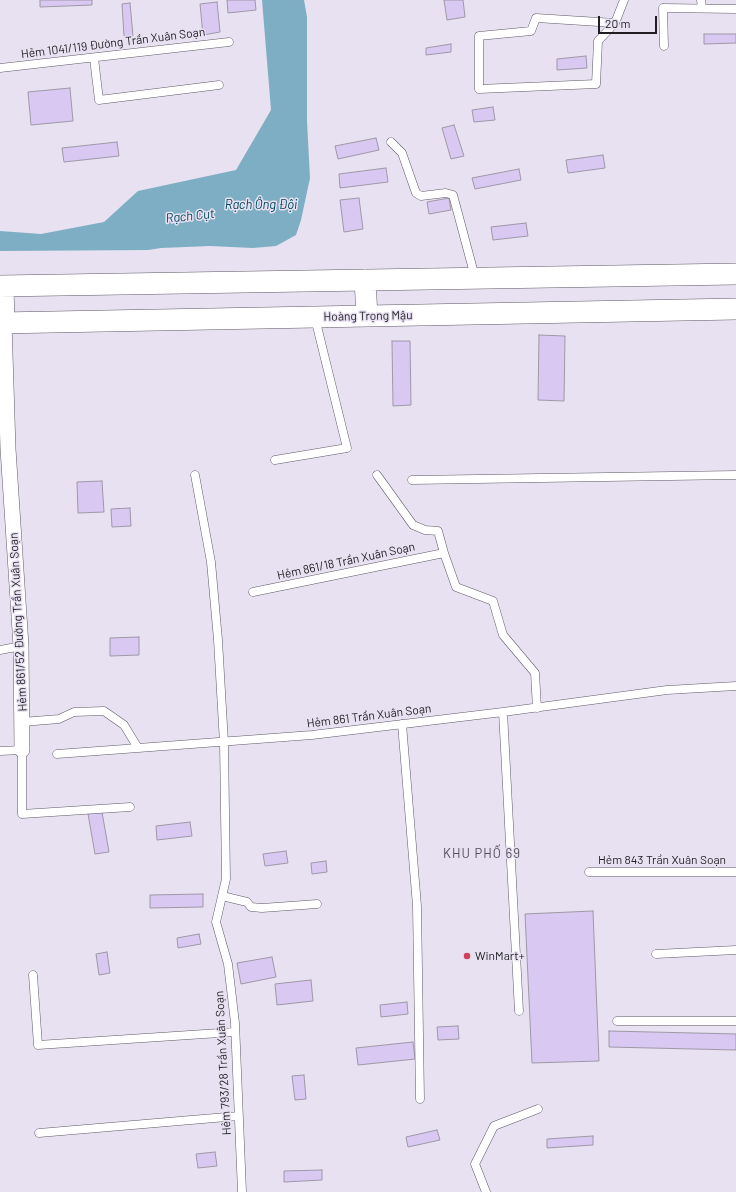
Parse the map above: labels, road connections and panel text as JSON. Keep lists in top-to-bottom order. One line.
{"streets":{"main road":["Hoàng Trọng Mậu"],"street":["Hẻm 861/52 Đường Trần Xuân Soạn"],"lane":["Hẻm 1041/119 Đường Trần Xuân Soạn","Hẻm 861/18 Trần Xuân Soạn","Hẻm 861 Trần Xuân Soạn","Hẻm 843 Trần Xuân Soạn","Hẻm 793/28 Trần Xuân Soạn"]},"crossings":[["Hoàng Trọng Mậu","Hẻm 861/52 Đường Trần Xuân Soạn"],["Hẻm 861/18 Trần Xuân Soạn","Hẻm 861 Trần Xuân Soạn"],["Hẻm 861 Trần Xuân Soạn","Hẻm 793/28 Trần Xuân Soạn"]],"districts":["KHU PHỐ 69"],"water":["Rạch Ông Đội","Rạch Cụt"],"places":["WinMart+"],"scale_bar":"20 m"}
